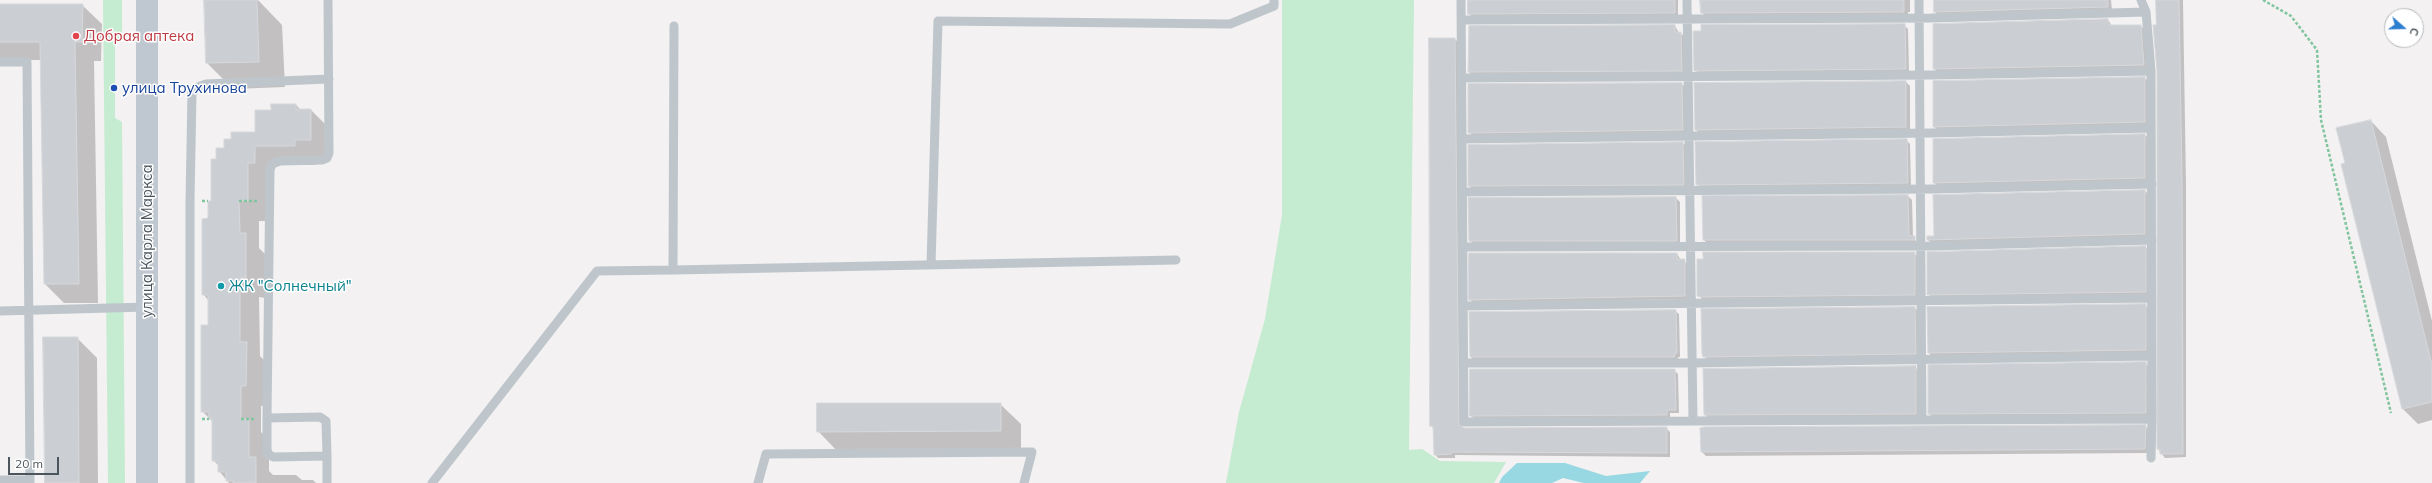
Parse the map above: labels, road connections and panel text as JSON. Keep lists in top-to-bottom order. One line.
{"streets":{"street":["улица Карла Маркса"]},"places":["Добрая аптека","улица Трухинова","ЖК \"Солнечный\""],"scale_bar":"20 m","north":"right"}
